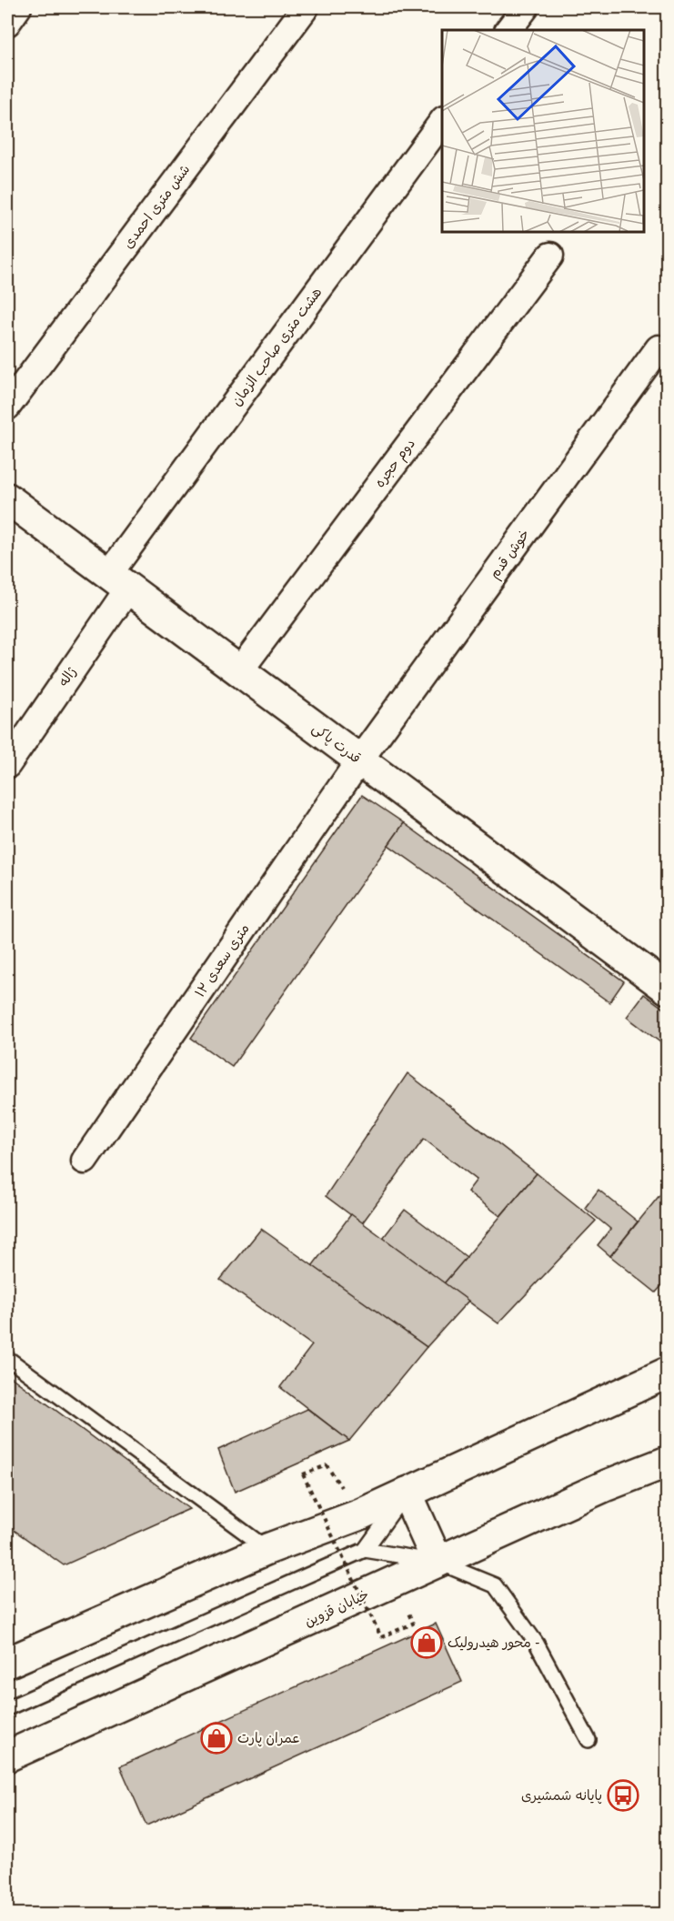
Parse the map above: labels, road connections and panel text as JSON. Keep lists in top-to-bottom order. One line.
{"streets":{"main road":["قدرت پاکی","خیابان قزوین"],"street":["شش متری احمدی","هشت متری صاحب الزمان","دوم حجره","خوش قدم","ژاله","۱۲ متری سعدی"]},"crossings":[["هشت متری صاحب الزمان","ژاله"],["هشت متری صاحب الزمان","قدرت پاکی"],["دوم حجره","قدرت پاکی"],["خوش قدم","قدرت پاکی"],["خوش قدم","۱۲ متری سعدی"],["ژاله","قدرت پاکی"],["قدرت پاکی","۱۲ متری سعدی"]],"places":{"shop":["محور هیدرولیک -","عمران پارت"],"bus stop":["پایانه شمشیری"]}}
